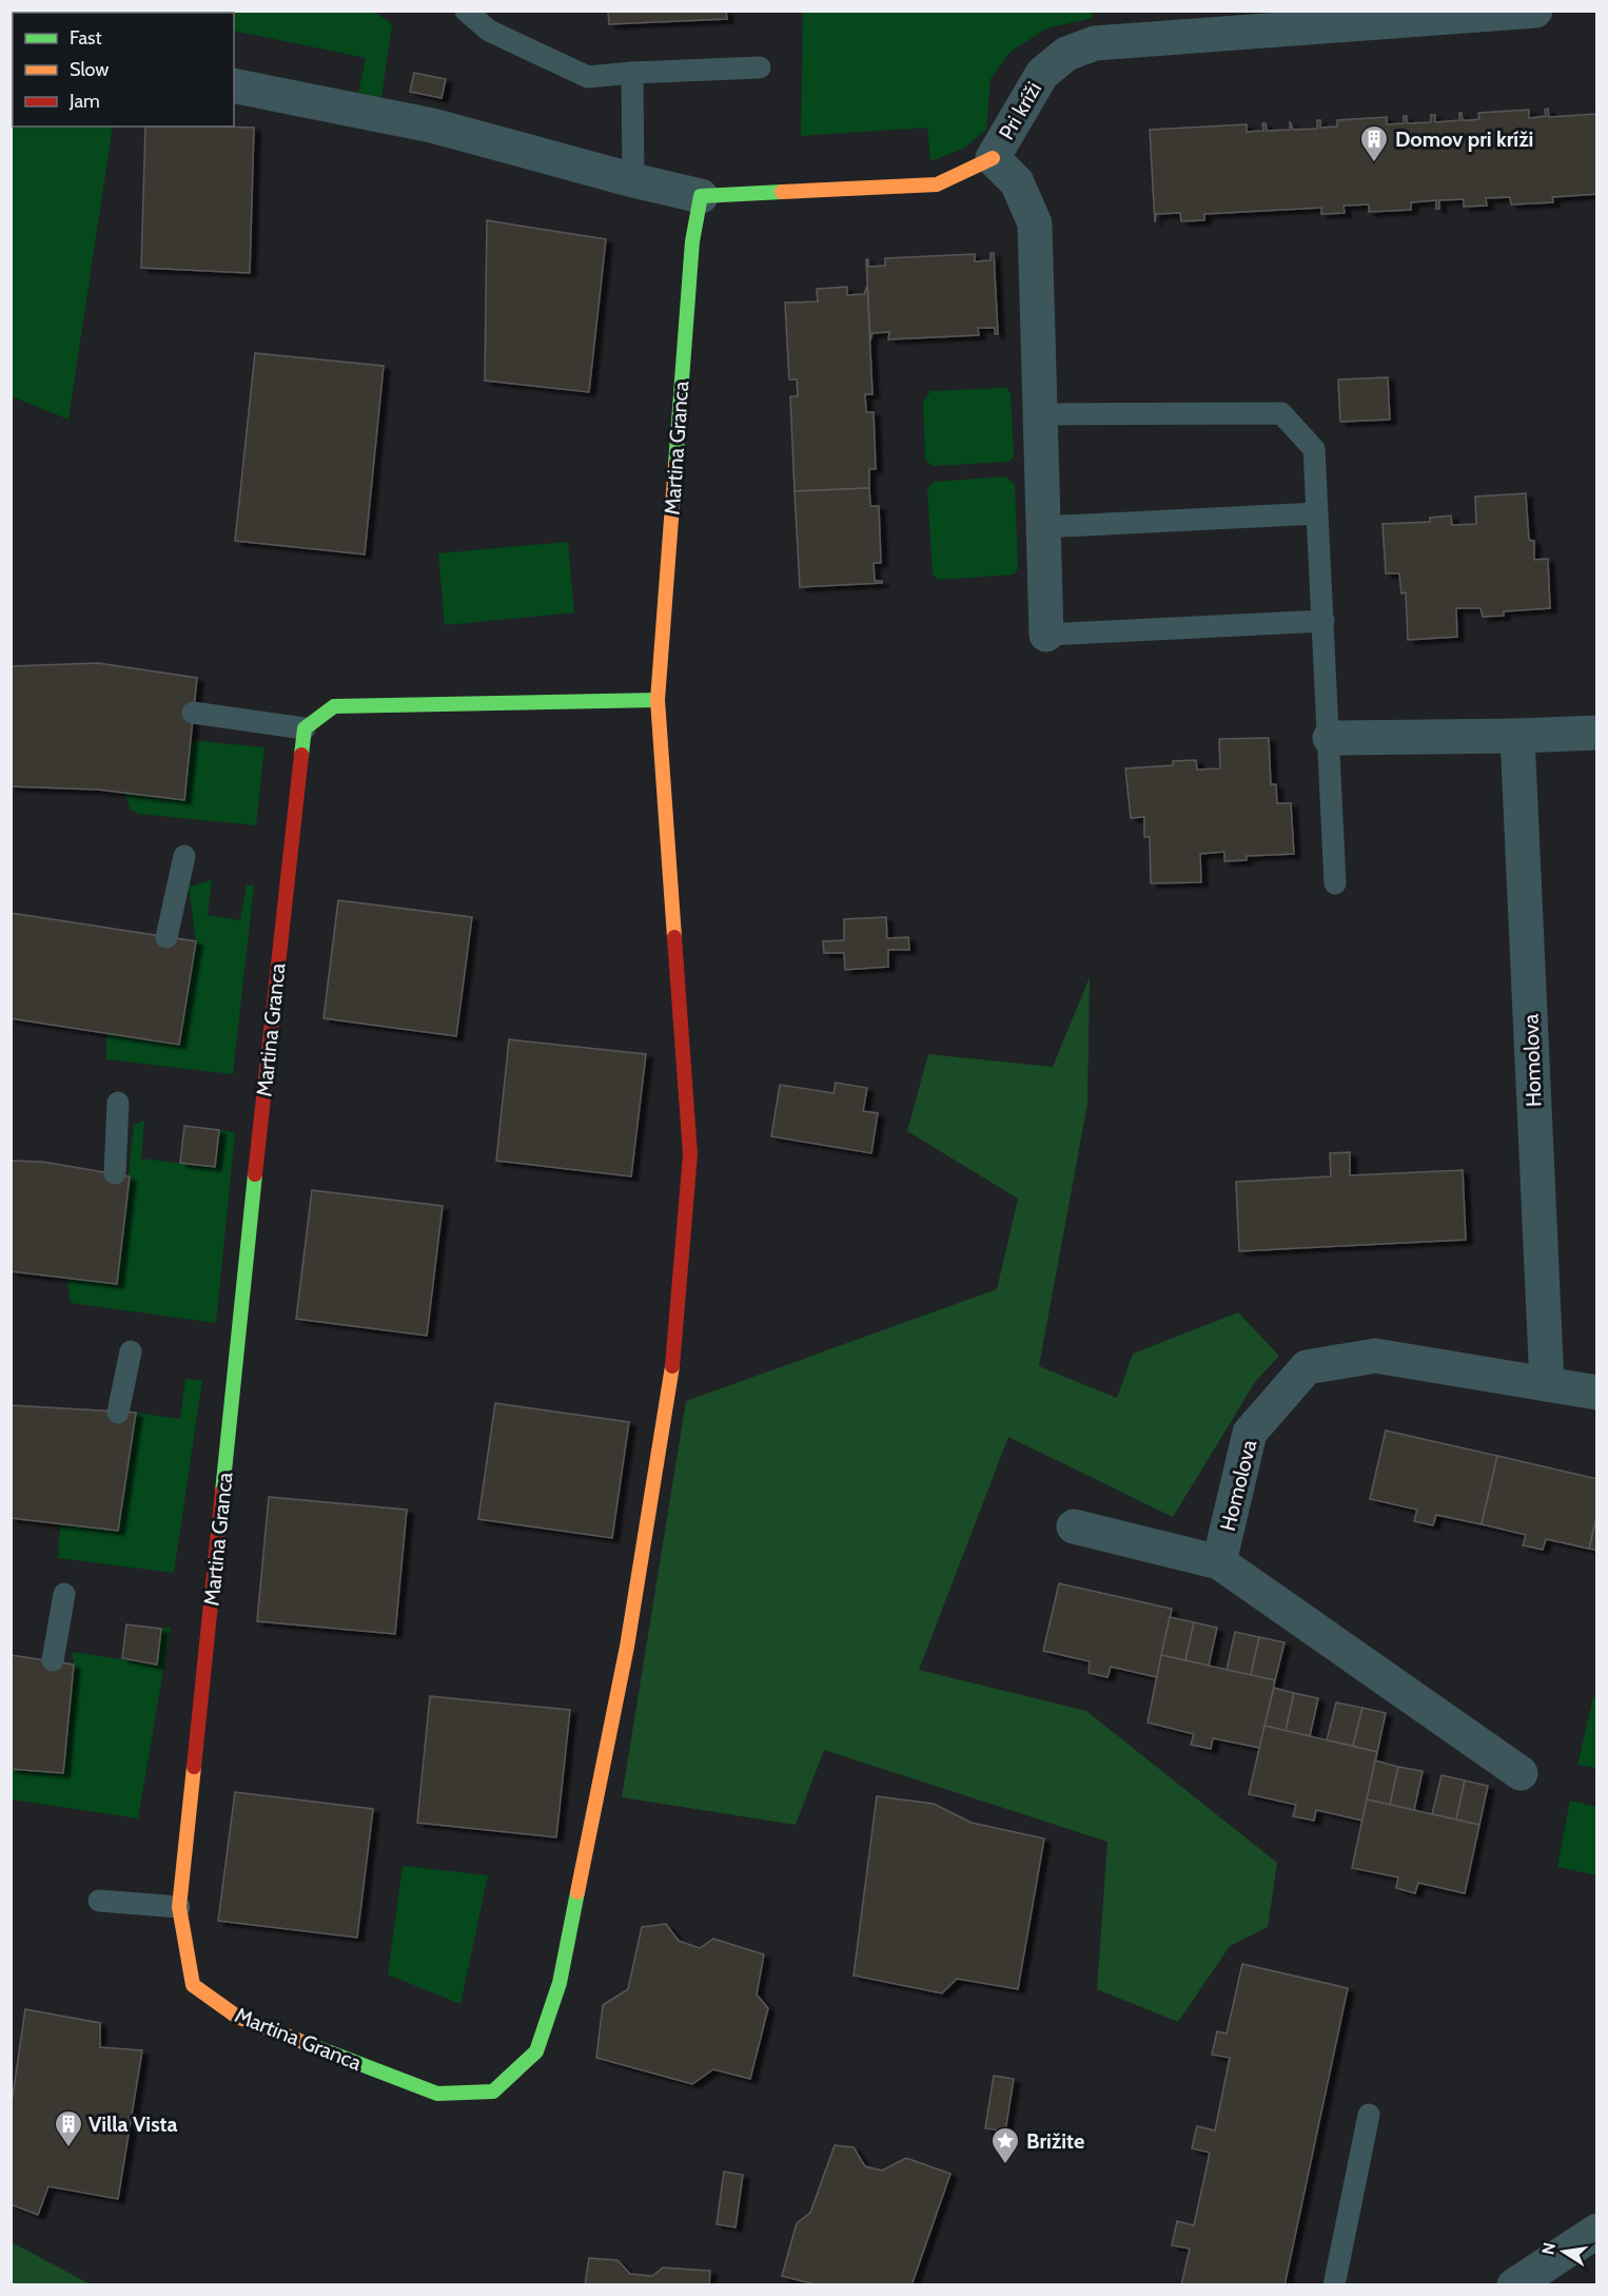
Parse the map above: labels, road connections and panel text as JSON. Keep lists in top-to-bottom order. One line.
{"streets":{"street":["Pri kríži","Martina Granca","Homolova"]},"places":{"building":["Domov pri kríži","Villa Vista"],"place":["Brižite"]},"legend":["Fast","Slow","Jam"],"north":"left"}
